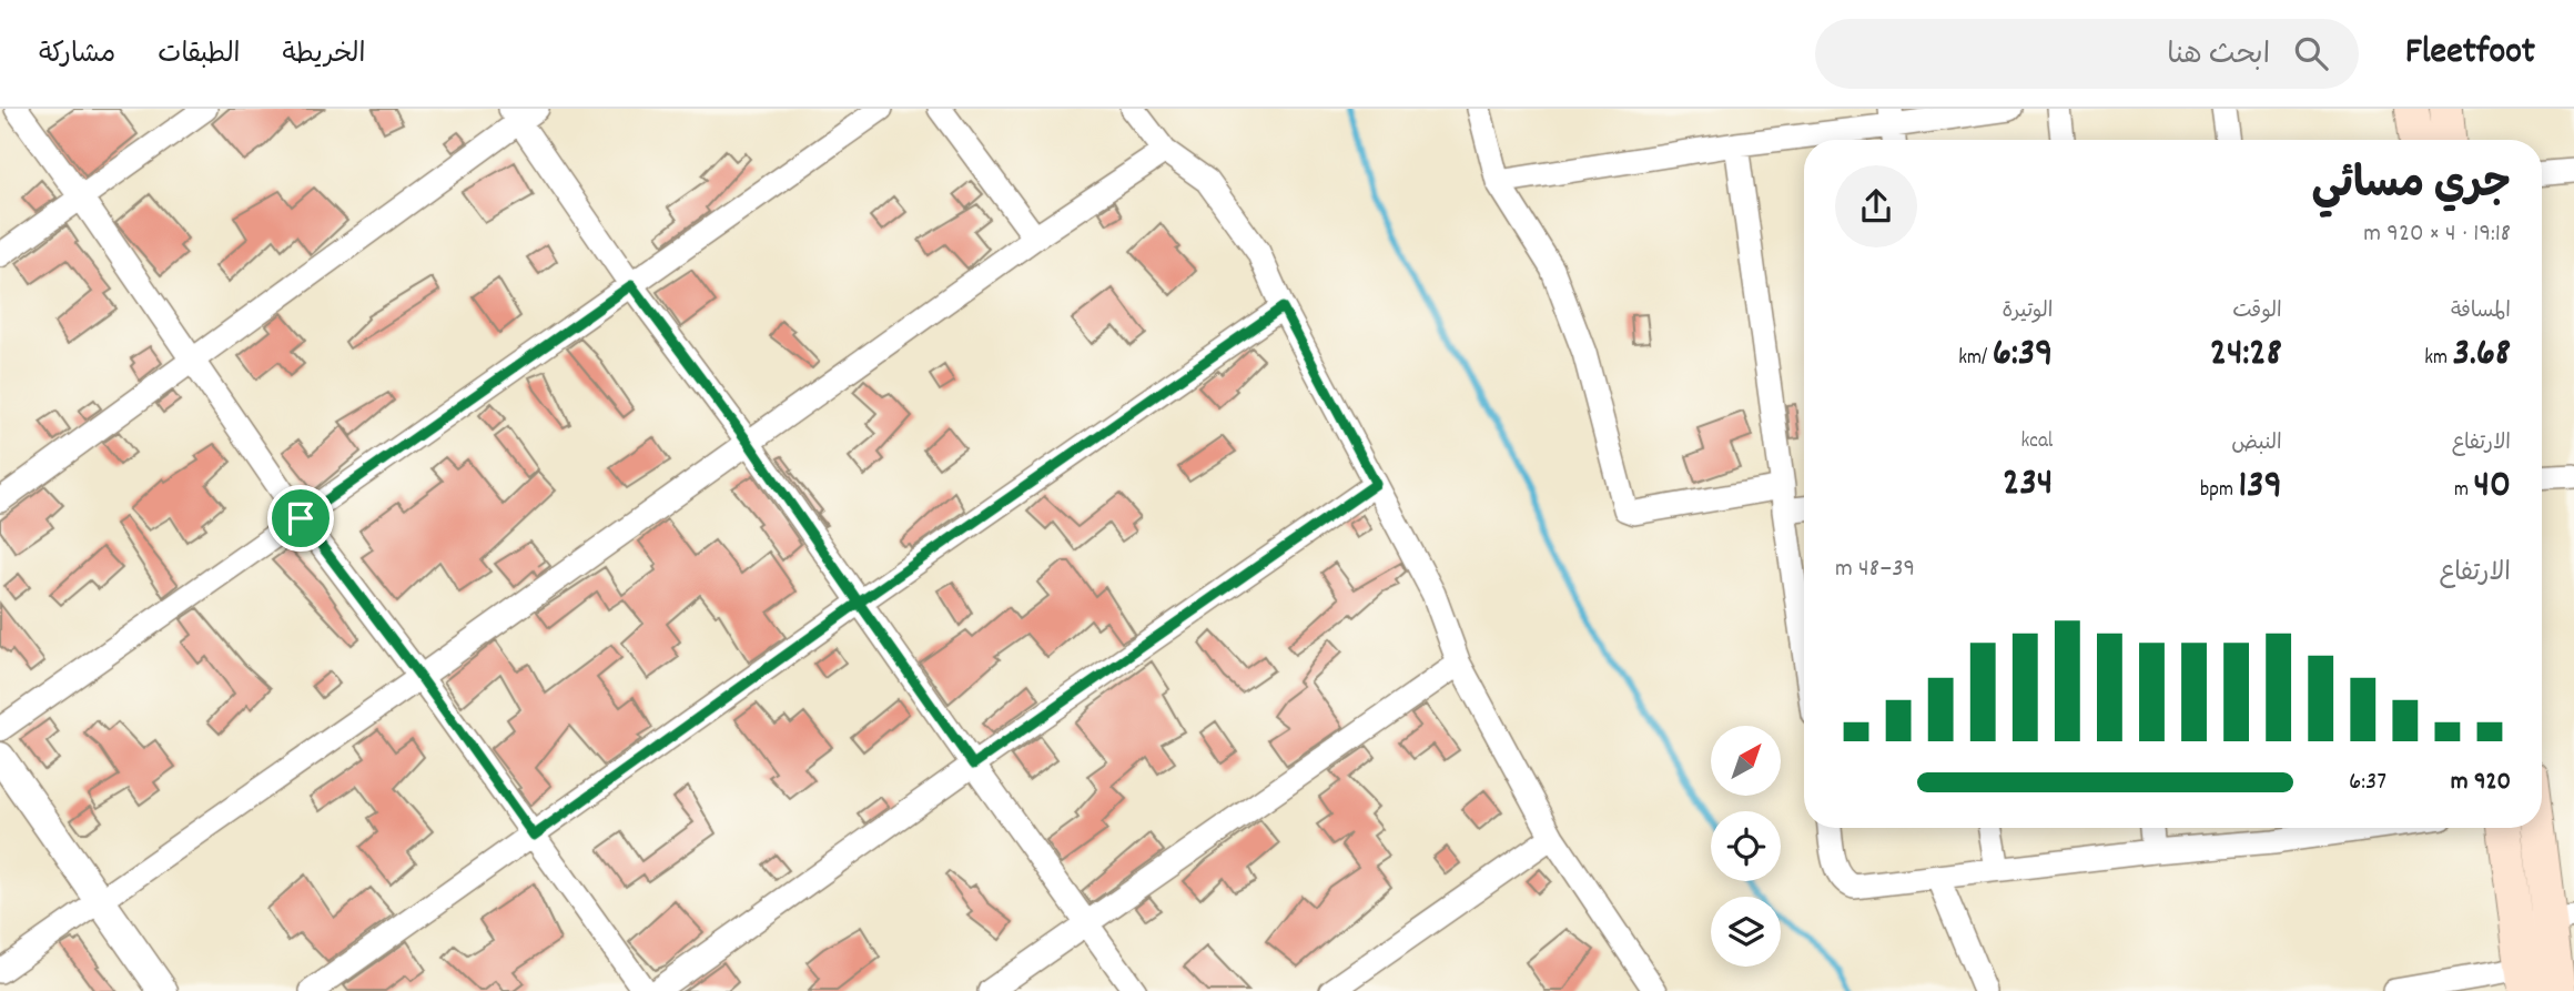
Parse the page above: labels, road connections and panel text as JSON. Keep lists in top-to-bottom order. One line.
{"north":"top right","page":{"header":"Fleetfoot","search":"ابحث هنا","nav":["الخريطة","الطبقات","مشاركة"],"heading":["جري مسائي","19:18 · 4 × 920 m"],"stats":[["المسافة","3.68 km"],["الوقت","24:28"],["الوتيرة","6:39 /km"],["الارتفاع","40 m"],["النبض","139 bpm"],["kcal","234"]],"chart":["الارتفاع","39–48 m"],"list":[{"name":"920 m","note":"6:37"}]}}
